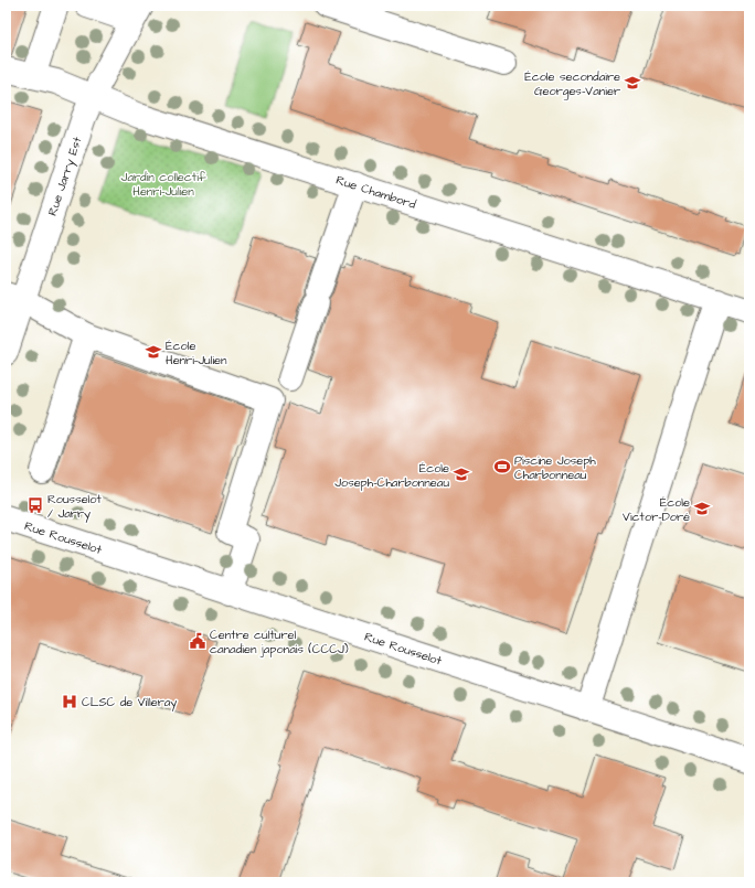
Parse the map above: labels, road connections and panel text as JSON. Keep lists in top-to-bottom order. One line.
{"streets":{"street":["Rue Jarry Est","Rue Chambord","Rue Rousselot"]},"crossings":[["Rue Jarry Est","Rue Chambord"]],"parks":["Jardin collectif Henri-Julien"],"places":{"school or university":["École secondaire Georges-Vanier","École Henri-Julien","École Joseph-Charbonneau","École Victor-Doré"],"sports":["Piscine Joseph Charbonneau"],"bus stop":["Rousselot / Jarry"],"public building":["Centre culturel canadien japonais (CCCJ)"],"hospital":["CLSC de Villeray"]}}
